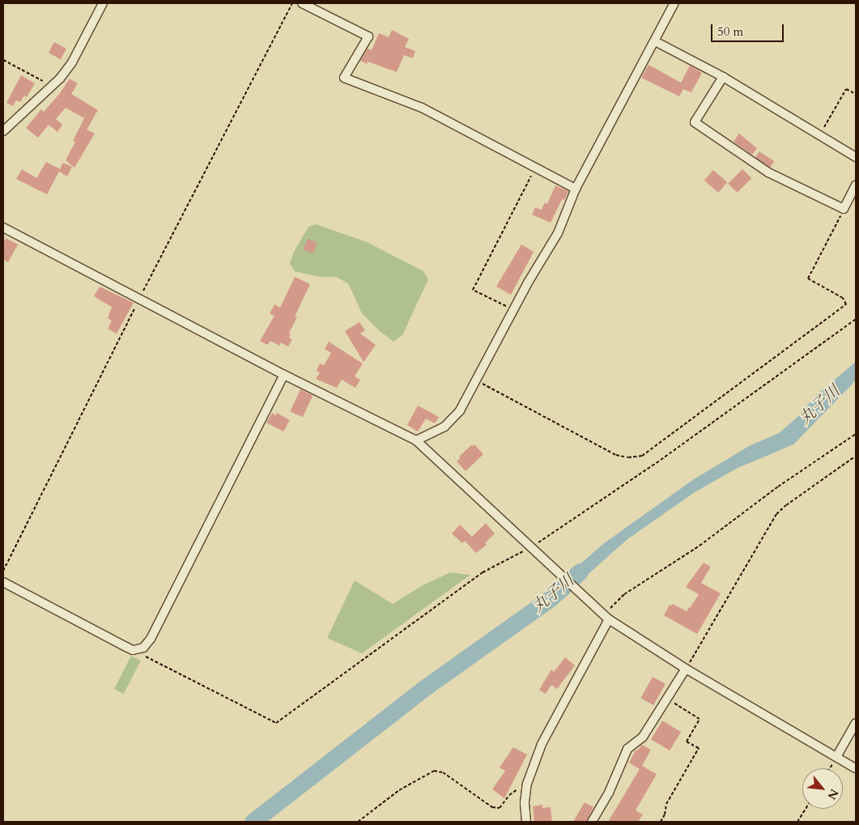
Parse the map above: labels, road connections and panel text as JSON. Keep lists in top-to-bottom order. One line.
{"water":["丸子川"],"scale_bar":"50 m","north":"bottom right"}
